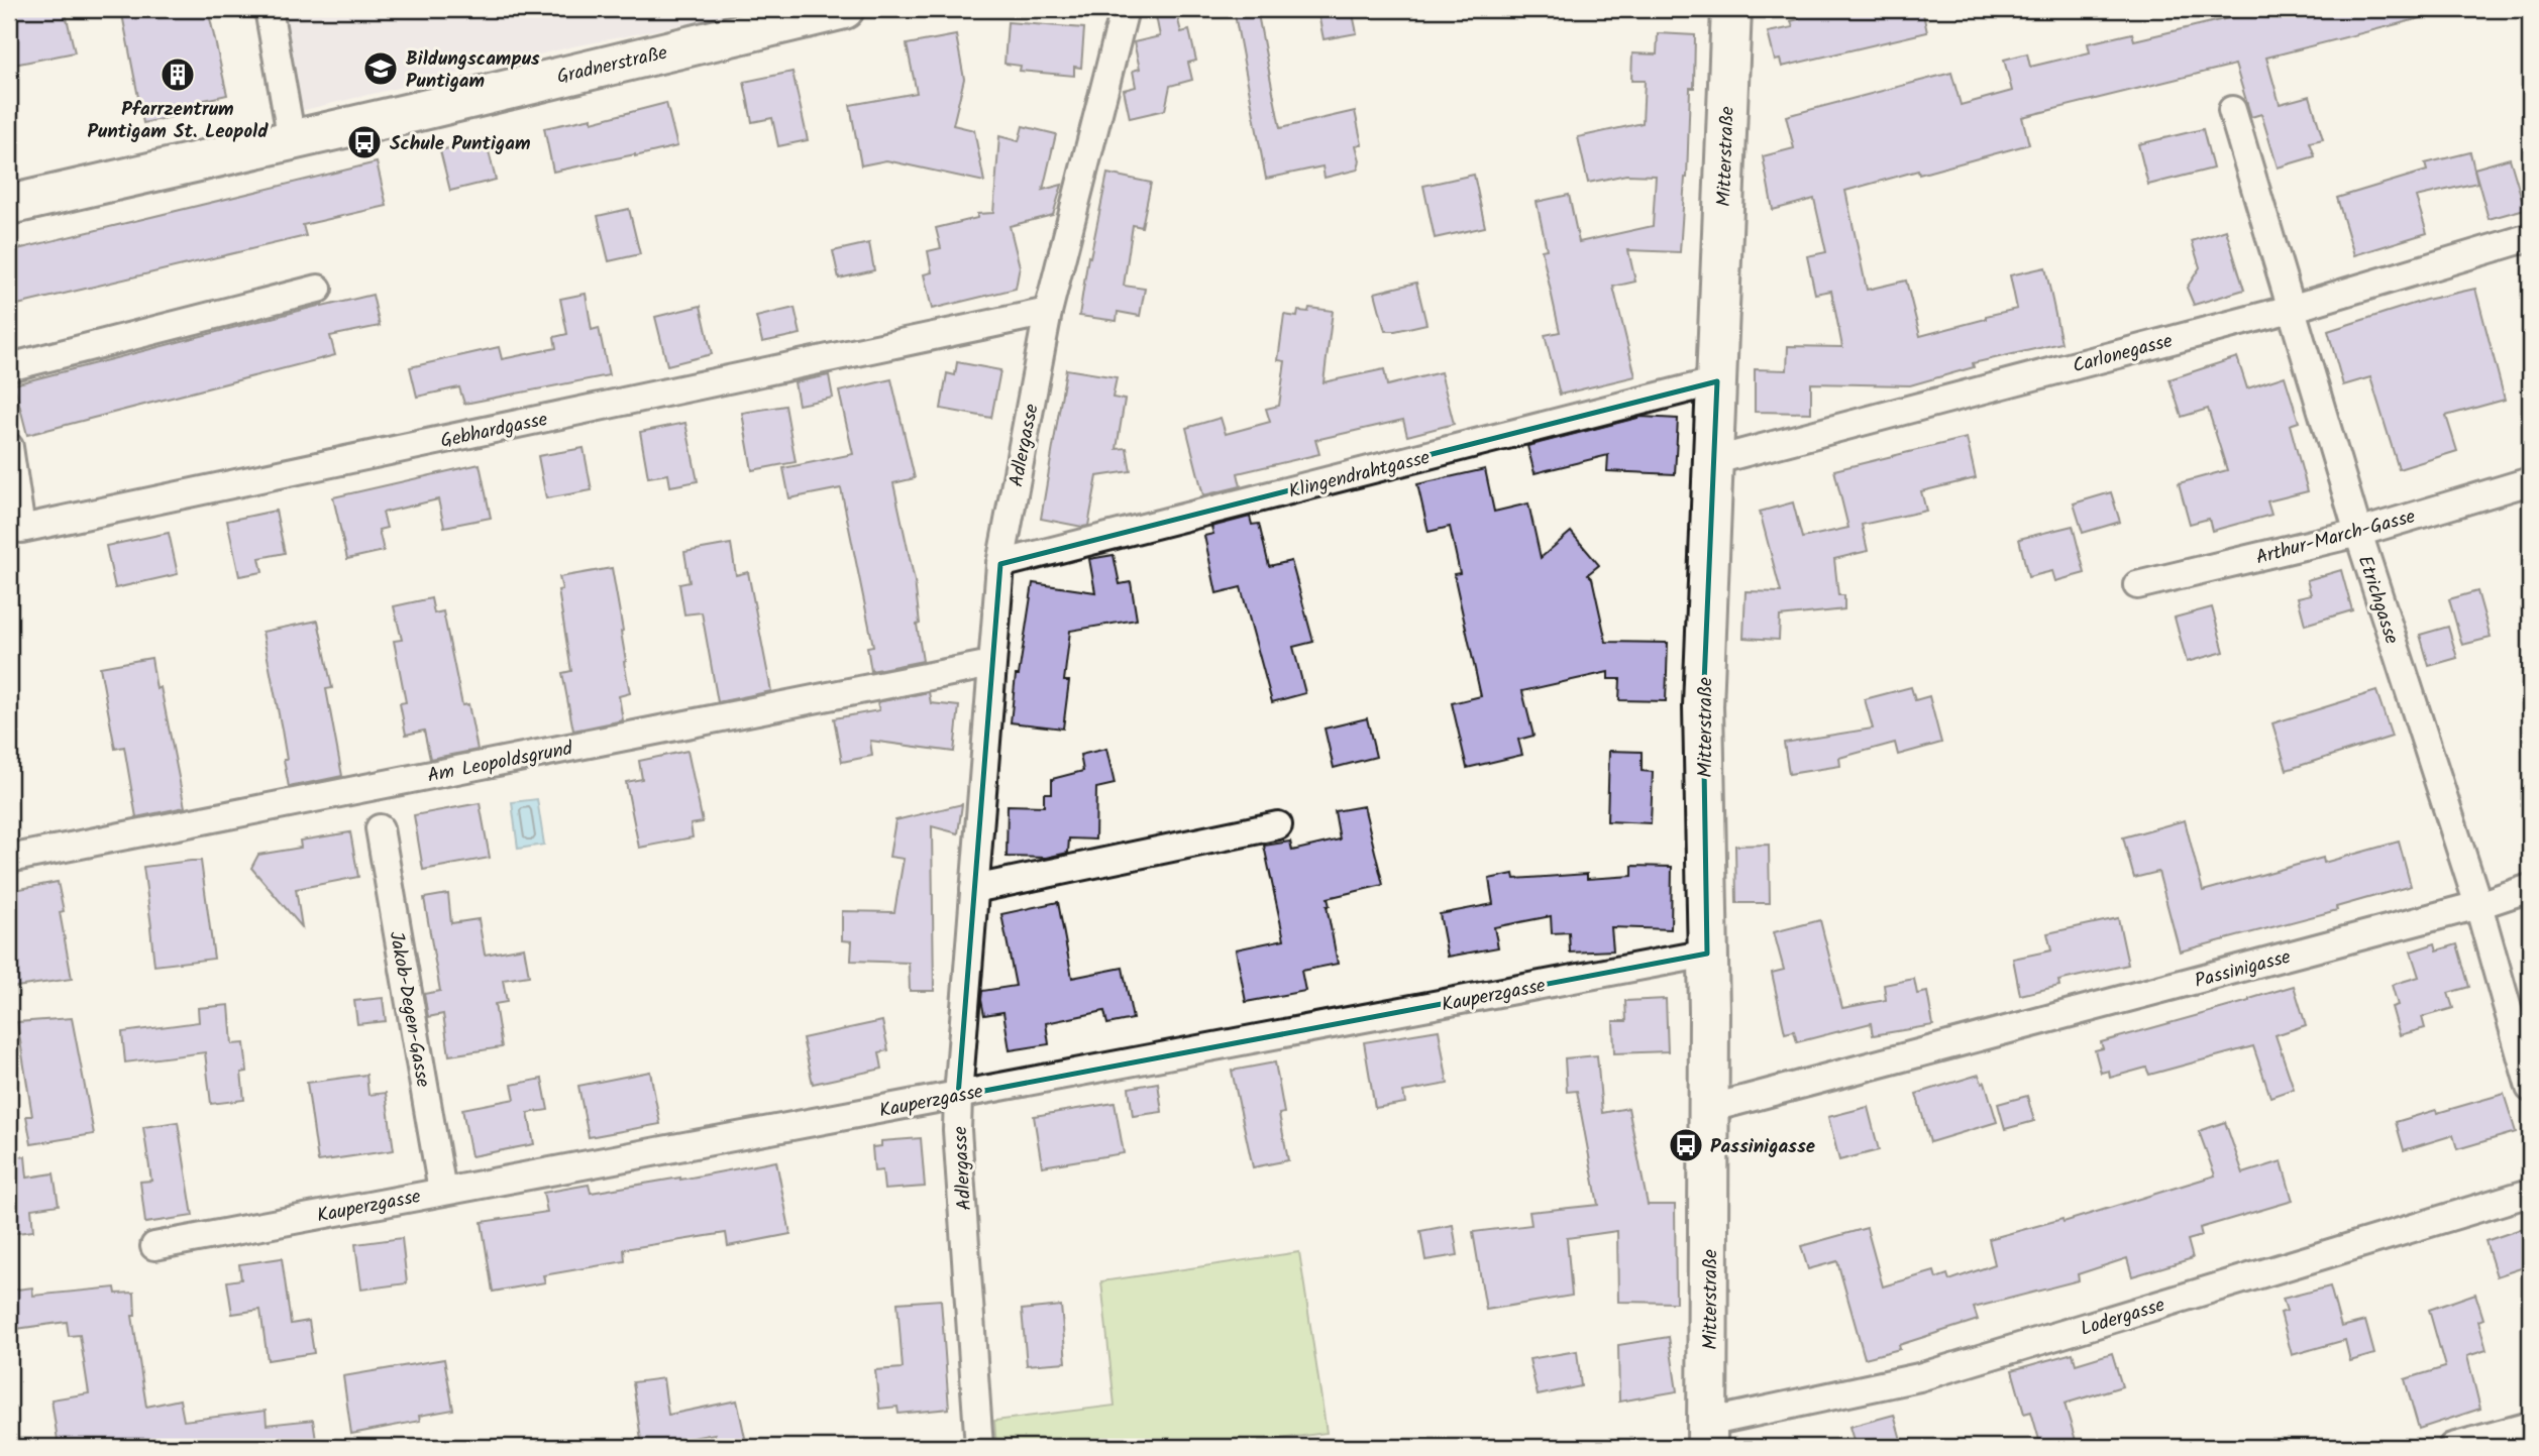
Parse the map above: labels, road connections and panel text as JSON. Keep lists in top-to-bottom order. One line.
{"streets":{"main road":["Gradnerstraße","Mitterstraße"],"street":["Carlonegasse","Gebhardgasse","Adlergasse","Klingendrahtgasse","Arthur-March-Gasse","Etrichgasse","Am Leopoldsgrund","Passinigasse","Kauperzgasse","Jakob-Degen-Gasse","Lodergasse"]},"crossings":[["Mitterstraße","Carlonegasse"],["Mitterstraße","Klingendrahtgasse"],["Mitterstraße","Passinigasse"],["Mitterstraße","Kauperzgasse"],["Mitterstraße","Lodergasse"],["Carlonegasse","Etrichgasse"],["Gebhardgasse","Adlergasse"],["Adlergasse","Klingendrahtgasse"],["Adlergasse","Am Leopoldsgrund"],["Adlergasse","Kauperzgasse"],["Arthur-March-Gasse","Etrichgasse"],["Etrichgasse","Passinigasse"],["Kauperzgasse","Jakob-Degen-Gasse"]],"places":{"school or university":["Bildungscampus Puntigam"],"building":["Pfarrzentrum Puntigam St. Leopold"],"bus stop":["Schule Puntigam","Passinigasse"]}}
